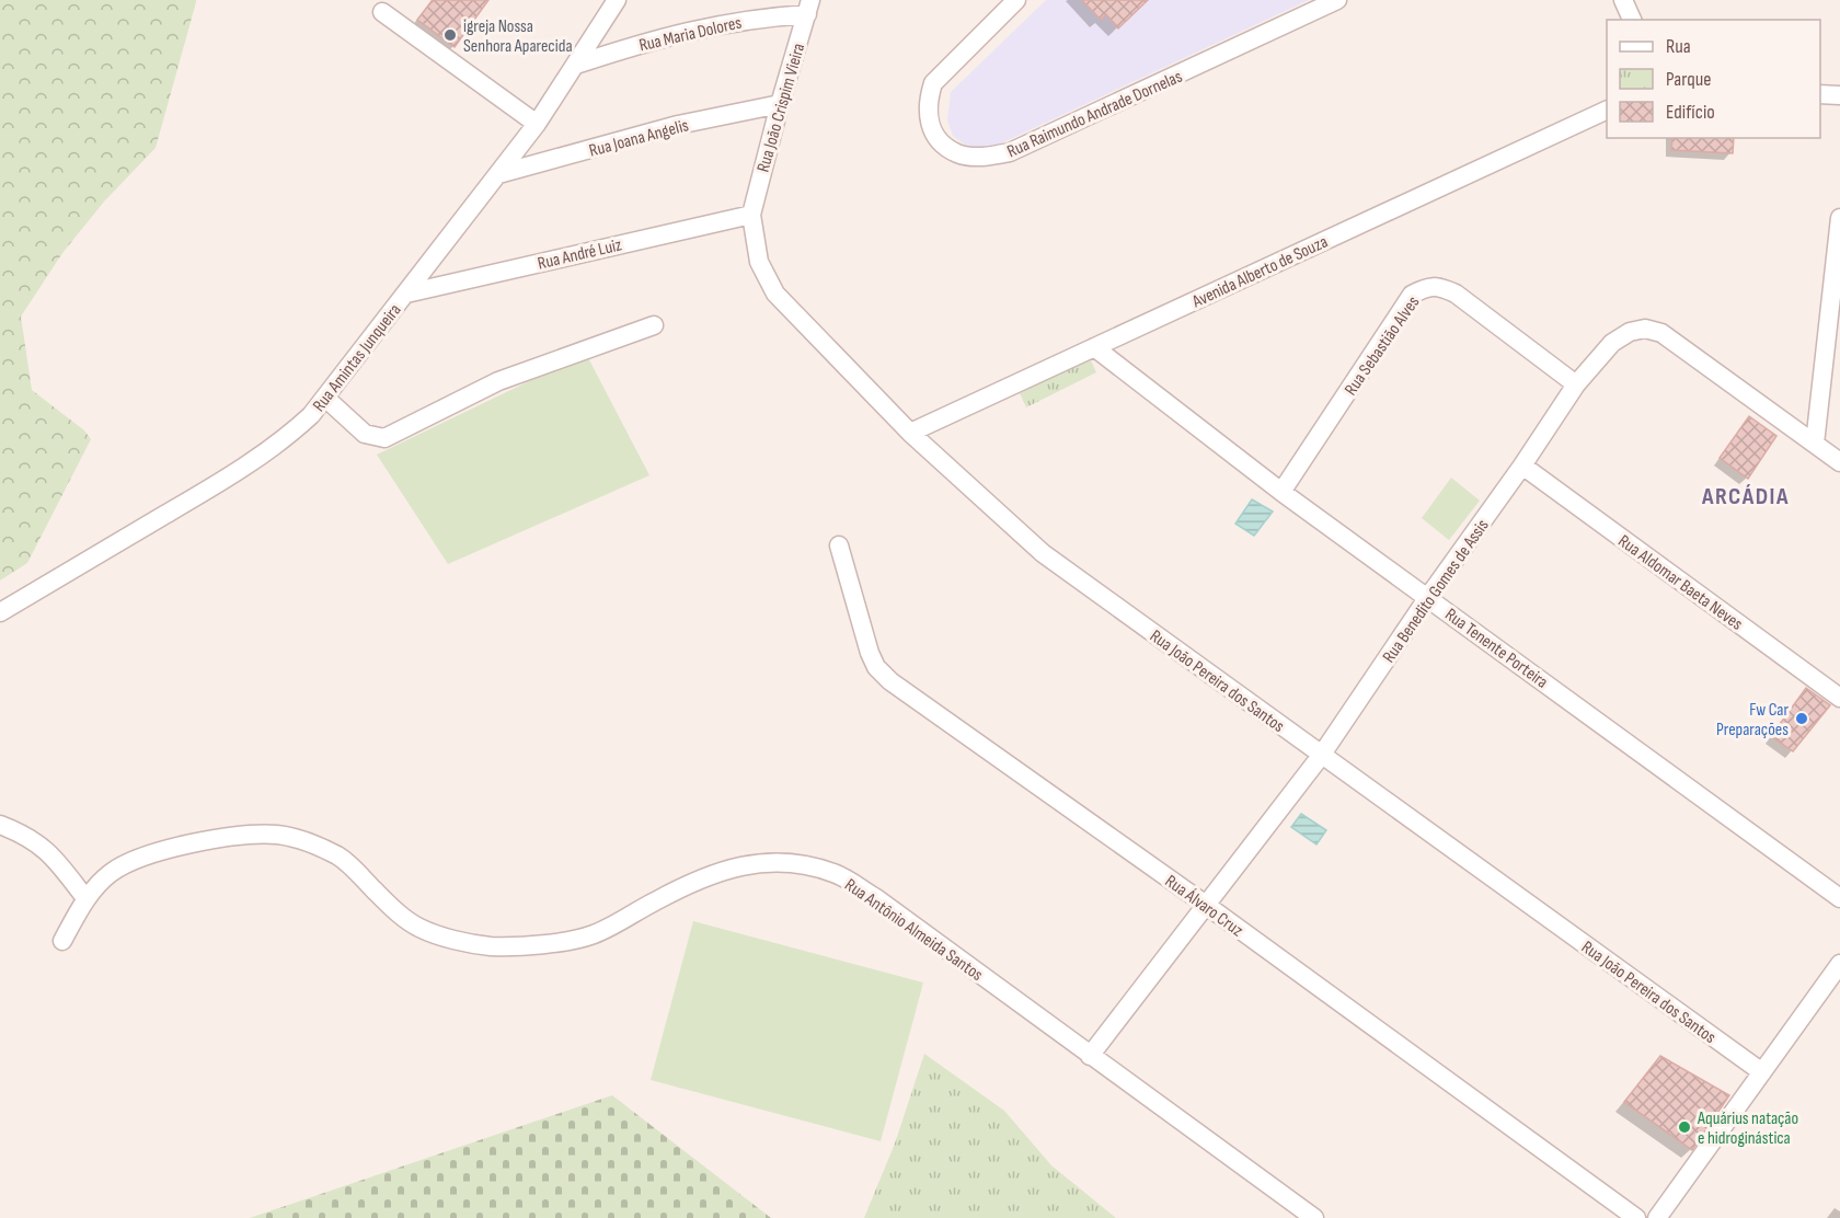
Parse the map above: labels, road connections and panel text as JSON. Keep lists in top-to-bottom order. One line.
{"streets":{"street":["Rua Maria Dolores","Rua João Crispim Vieira","Rua Raimundo Andrade Dornelas","Rua Joana Angelis","Rua André Luiz","Avenida Alberto de Souza","Rua Sebastião Alves","Rua Amintas Junqueira","Rua Aldomar Baeta Neves","Rua Benedito Gomes de Assis","Rua Tenente Porteira","Rua João Pereira dos Santos","Rua Álvaro Cruz","Rua Antônio Almeida Santos"]},"crossings":[["Rua Maria Dolores","Rua João Crispim Vieira"],["Rua Maria Dolores","Rua Amintas Junqueira"],["Rua João Crispim Vieira","Rua Joana Angelis"],["Rua João Crispim Vieira","Rua André Luiz"],["Rua João Crispim Vieira","Rua João Pereira dos Santos"],["Rua Joana Angelis","Rua Amintas Junqueira"],["Rua André Luiz","Rua Amintas Junqueira"],["Rua André Luiz","Rua João Pereira dos Santos"],["Avenida Alberto de Souza","Rua Tenente Porteira"],["Avenida Alberto de Souza","Rua João Pereira dos Santos"],["Rua Sebastião Alves","Rua Benedito Gomes de Assis"],["Rua Sebastião Alves","Rua Tenente Porteira"],["Rua Aldomar Baeta Neves","Rua Benedito Gomes de Assis"],["Rua Benedito Gomes de Assis","Rua Tenente Porteira"],["Rua Benedito Gomes de Assis","Rua João Pereira dos Santos"],["Rua Benedito Gomes de Assis","Rua Álvaro Cruz"],["Rua Benedito Gomes de Assis","Rua Antônio Almeida Santos"]],"districts":["ARCÁDIA"],"places":["igreja Nossa Senhora Aparecida","Fw Car Preparações","Aquárius natação e hidroginástica"],"legend":["Rua","Parque","Edifício"]}
